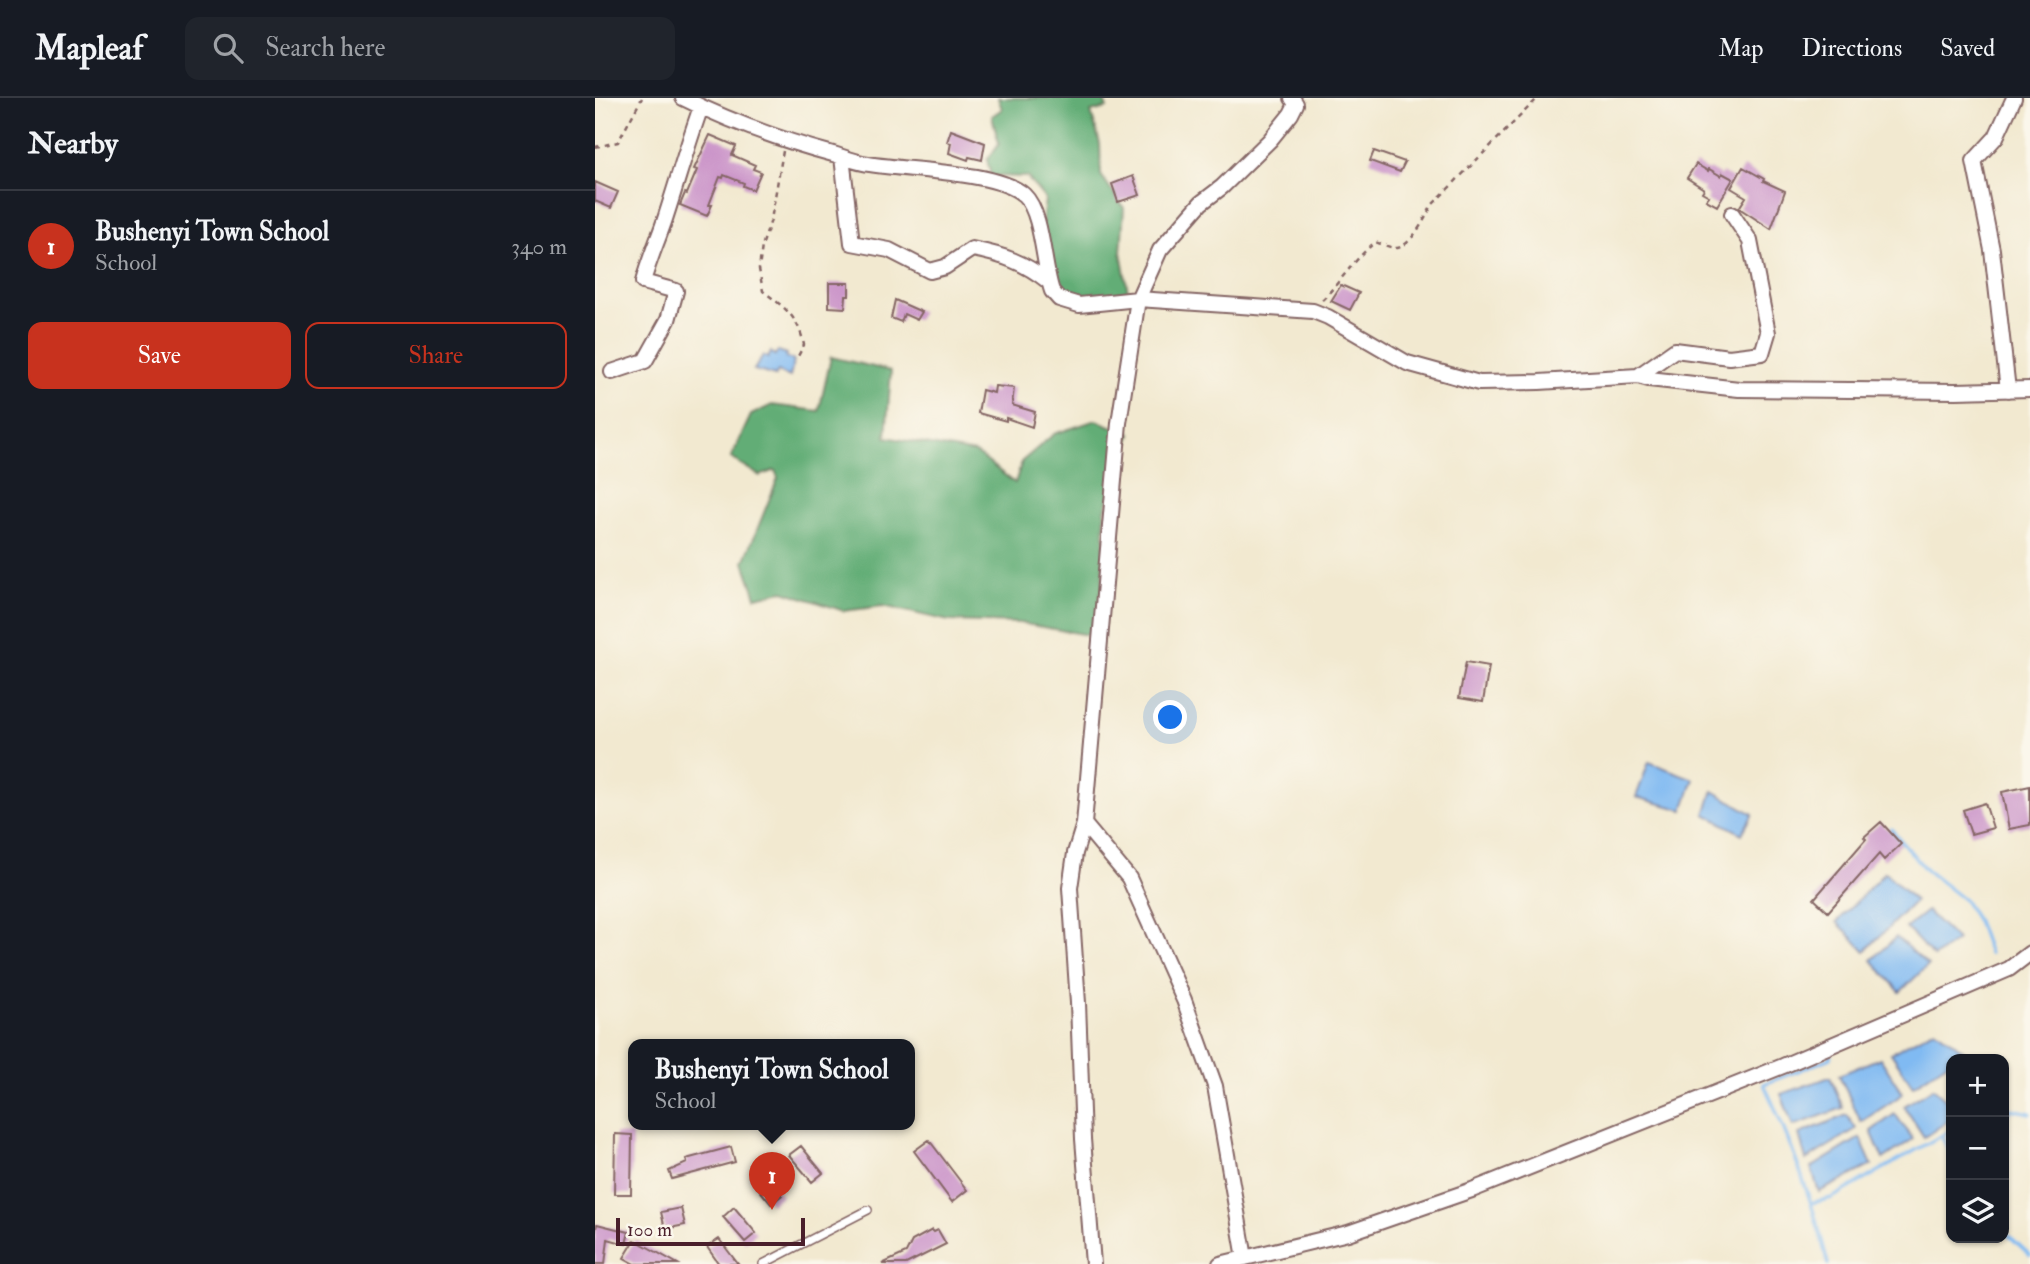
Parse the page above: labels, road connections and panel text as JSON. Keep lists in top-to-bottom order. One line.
{"scale_bar":"100 m","page":{"header":"Mapleaf","search":"Search here","nav":["Map","Directions","Saved"],"heading":"Nearby","list":[{"mark":"1","name":"Bushenyi Town School","note":"School","value":"340 m"}],"buttons":["Save","Share"],"popup":["Bushenyi Town School","School"],"map_buttons":["+","−"],"pins":"1","scale":"100 m"}}
